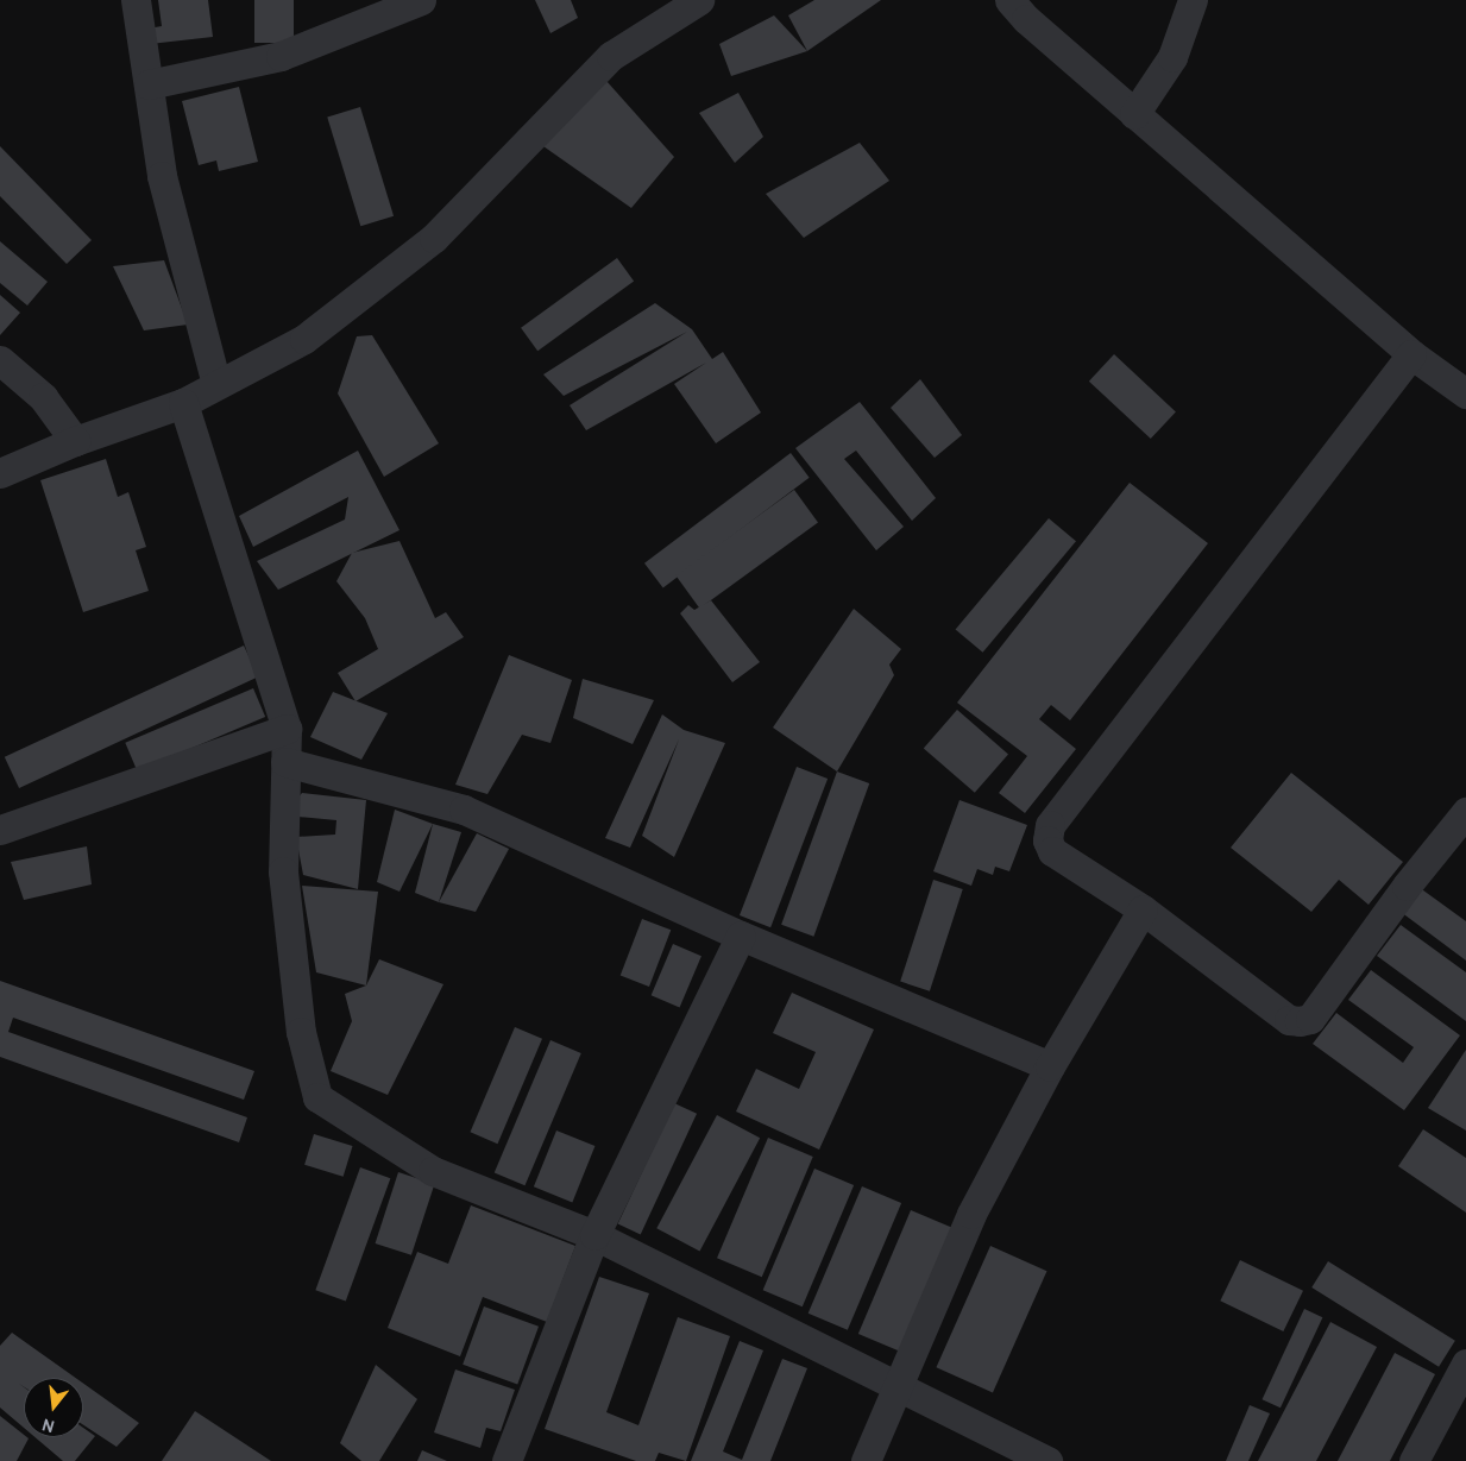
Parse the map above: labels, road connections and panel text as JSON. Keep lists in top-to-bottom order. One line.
{"north":"bottom"}
